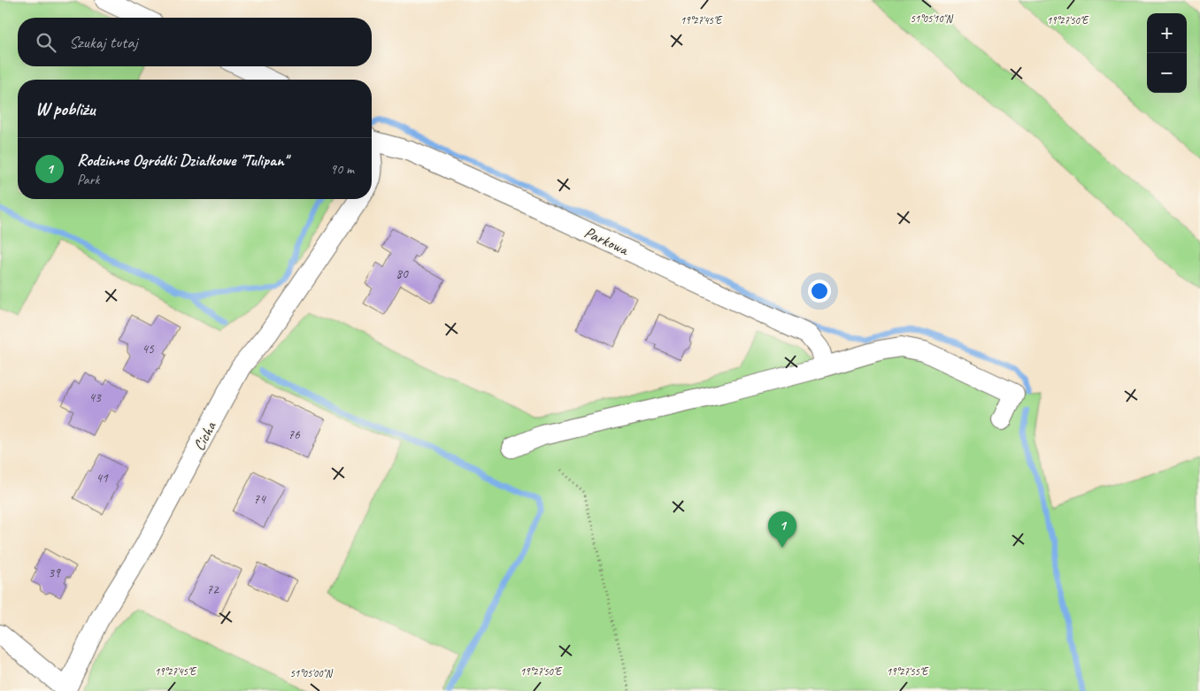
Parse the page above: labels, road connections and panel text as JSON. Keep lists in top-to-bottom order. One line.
{"streets":{"street":["Parkowa","Cicha"]},"house_numbers":["80","45","43","76","41","74","39","72"],"page":{"map_buttons":["+","−"],"search":"Szukaj tutaj","heading":"W pobliżu","list":[{"mark":"1","name":"Rodzinne Ogródki Działkowe \"Tulipan\"","note":"Park","value":"90 m"}],"pins":"1"},"coordinates":["51°05'10\"N","19°27'45\"E","19°27'50\"E","19°27'55\"E","51°05'00\"N"]}
